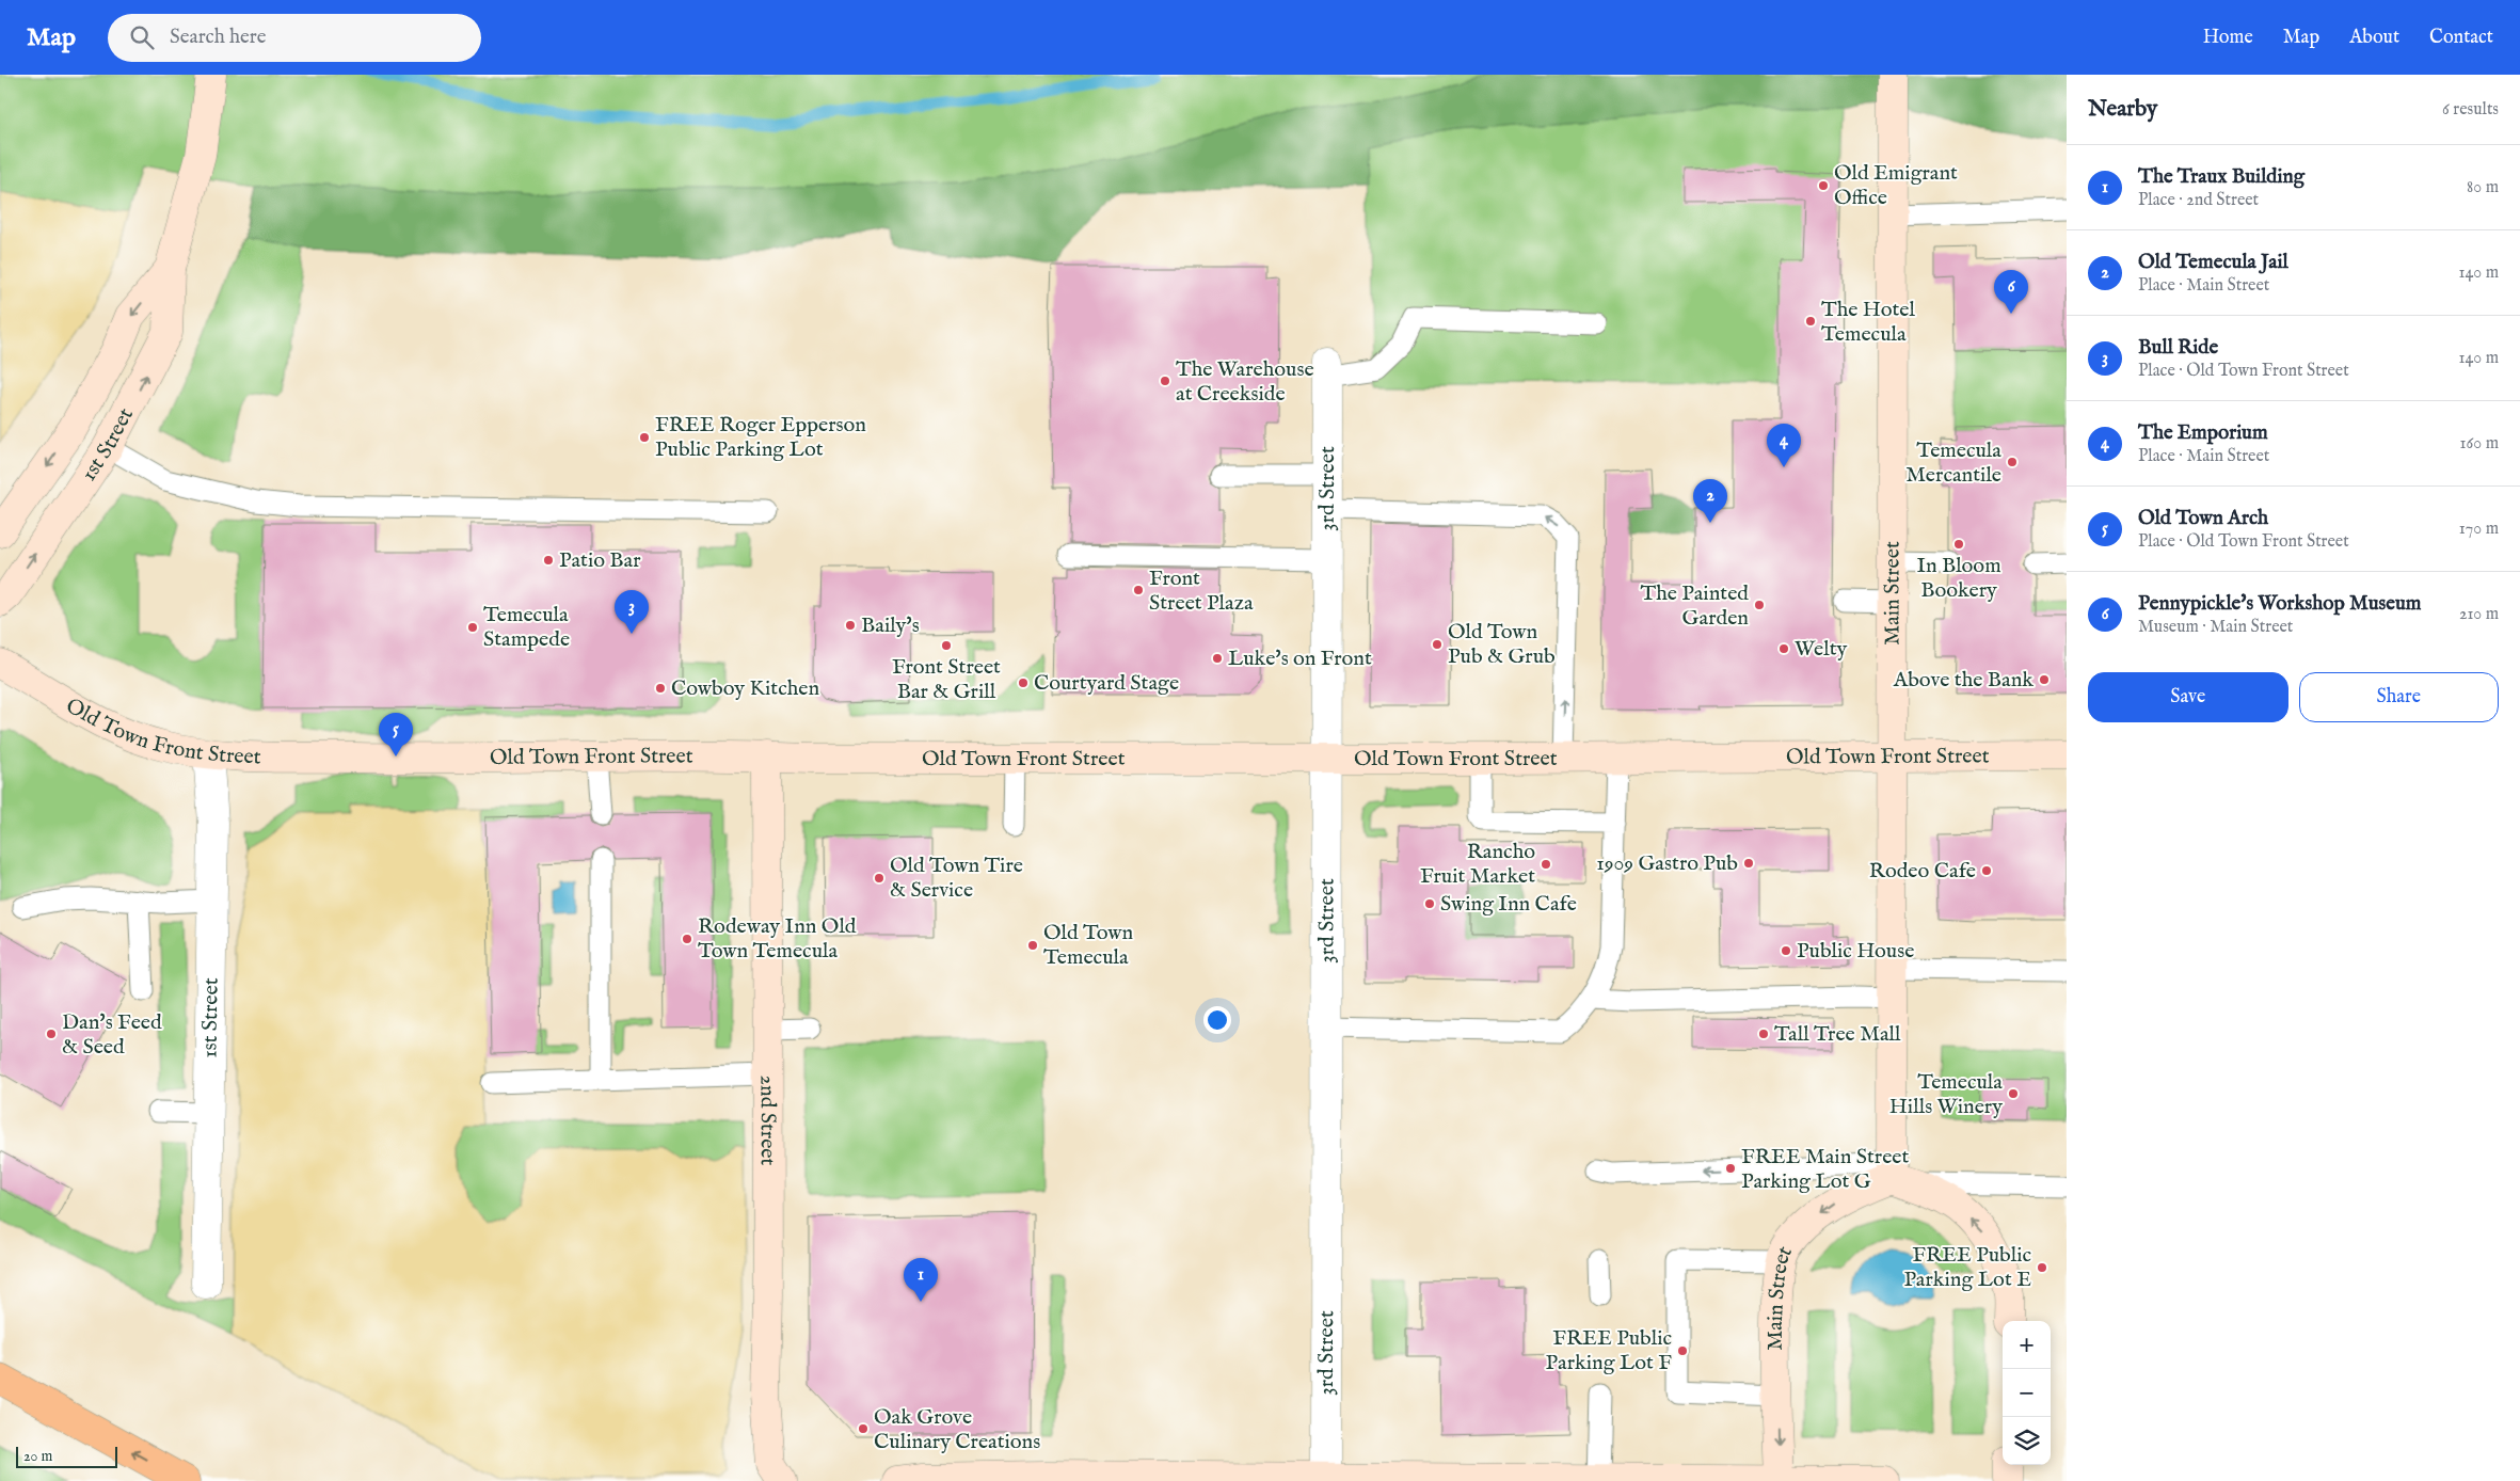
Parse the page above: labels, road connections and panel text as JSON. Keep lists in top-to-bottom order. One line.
{"streets":{"street":["1st Street","3rd Street","Main Street","Old Town Front Street","2nd Street"]},"crossings":[["1st Street","Old Town Front Street"],["3rd Street","Old Town Front Street"],["Main Street","Old Town Front Street"],["Old Town Front Street","2nd Street"]],"places":["Old Emigrant Office","The Hotel Temecula","The Warehouse at Creekside","FREE Roger Epperson Public Parking Lot","Temecula Mercantile","In Bloom Bookery","Patio Bar","Front Street Plaza","The Painted Garden","Baily's","Temecula Stampede","Old Town Pub & Grub","Front Street Bar & Grill","Welty","Luke's on Front","Above the Bank","Courtyard Stage","Cowboy Kitchen","1909 Gastro Pub","Rancho Fruit Market","Rodeo Cafe","Old Town Tire & Service","Swing Inn Cafe","Rodeway Inn Old Town Temecula","Old Town Temecula","Public House","Dan's Feed & Seed","Tall Tree Mall","Temecula Hills Winery","FREE Main Street Parking Lot G","FREE Public Parking Lot E","FREE Public Parking Lot F","Oak Grove Culinary Creations"],"scale_bar":"20 m","page":{"header":"Map","search":"Search here","nav":["Home","Map","About","Contact"],"heading":["Nearby","6 results"],"list":[{"mark":"1","name":"The Traux Building","note":"Place · 2nd Street","value":"80 m"},{"mark":"2","name":"Old Temecula Jail","note":"Place · Main Street","value":"140 m"},{"mark":"3","name":"Bull Ride","note":"Place · Old Town Front Street","value":"140 m"},{"mark":"4","name":"The Emporium","note":"Place · Main Street","value":"160 m"},{"mark":"5","name":"Old Town Arch","note":"Place · Old Town Front Street","value":"170 m"},{"mark":"6","name":"Pennypickle's Workshop Museum","note":"Museum · Main Street","value":"210 m"}],"pins":["6","4","2","3","5","1"],"buttons":["Save","Share"],"map_buttons":["+","−"],"scale":"20 m"}}
